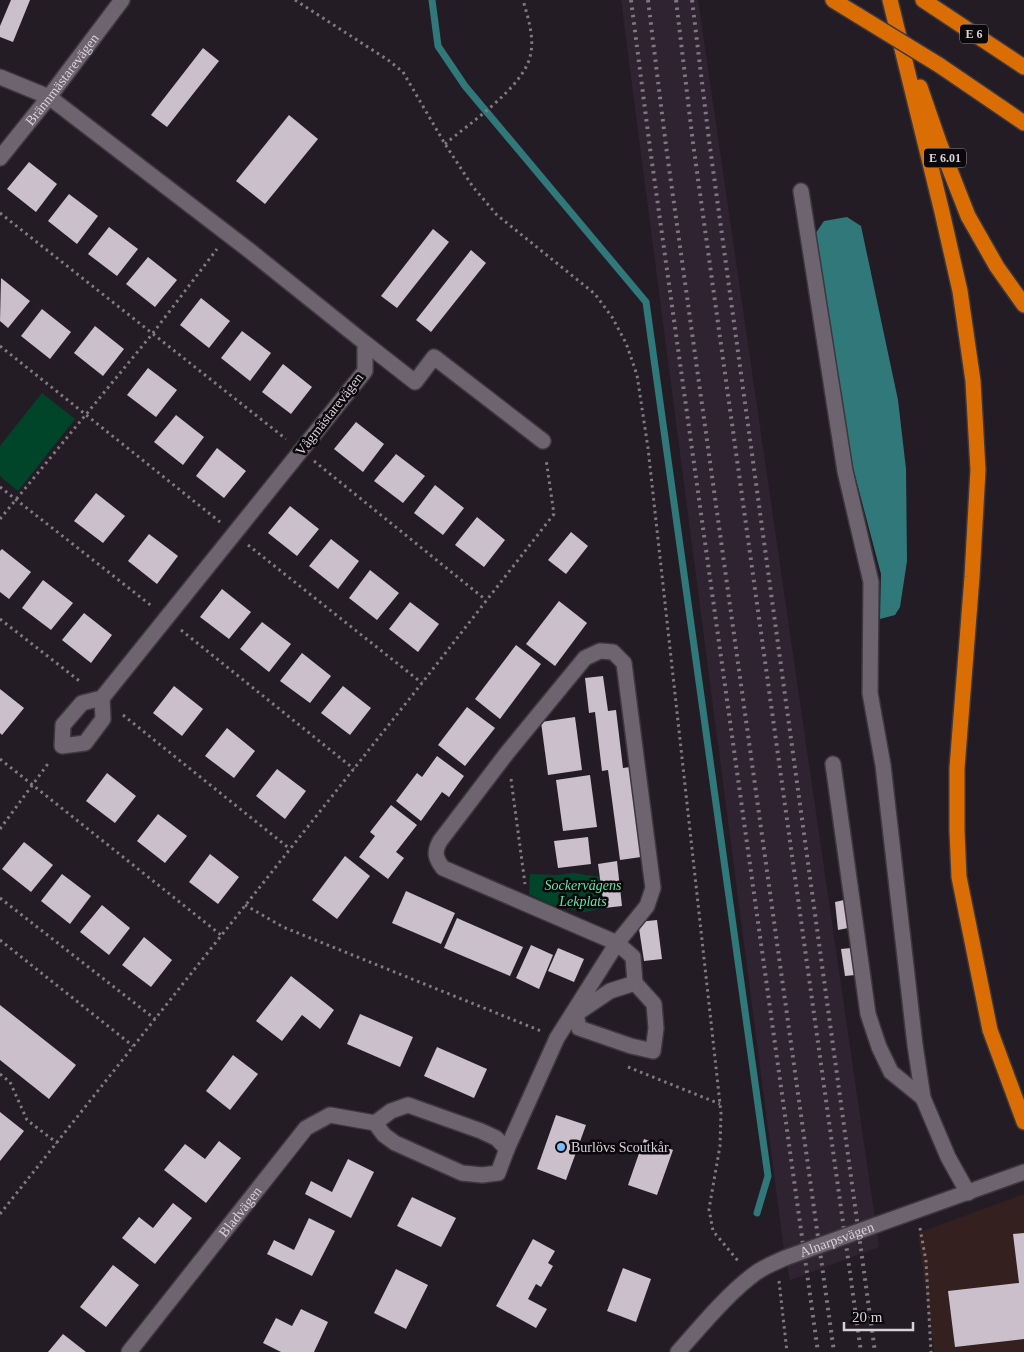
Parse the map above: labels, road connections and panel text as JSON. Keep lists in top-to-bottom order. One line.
{"streets":{"highway":["E 6","E 6.01"],"street":["Brännmästarevägen","Vågmästarevägen","Bladvägen","Alnarpsvägen"]},"parks":["Sockervägens Lekplats"],"places":["Burlövs Scoutkår"],"scale_bar":"20 m"}
